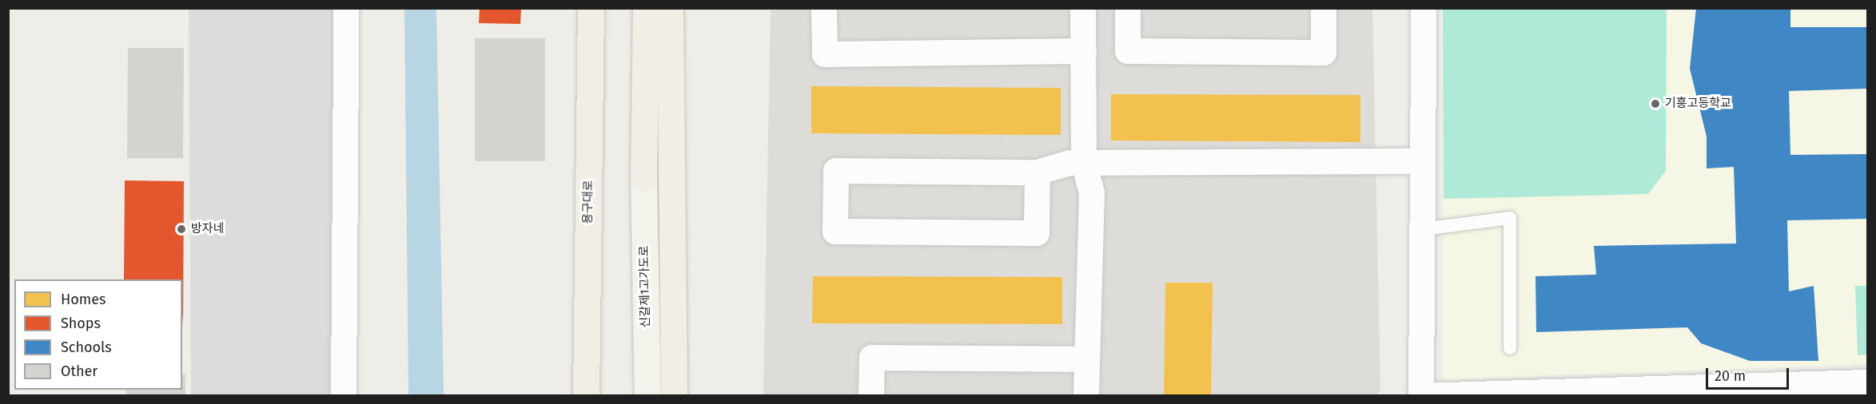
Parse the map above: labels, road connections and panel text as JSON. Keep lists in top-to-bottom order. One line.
{"streets":{"main road":["용구대로","신갈제1고가도로"]},"places":["기흥고등학교","방자네"],"legend":["Homes","Shops","Schools","Other"],"scale_bar":"20 m"}
